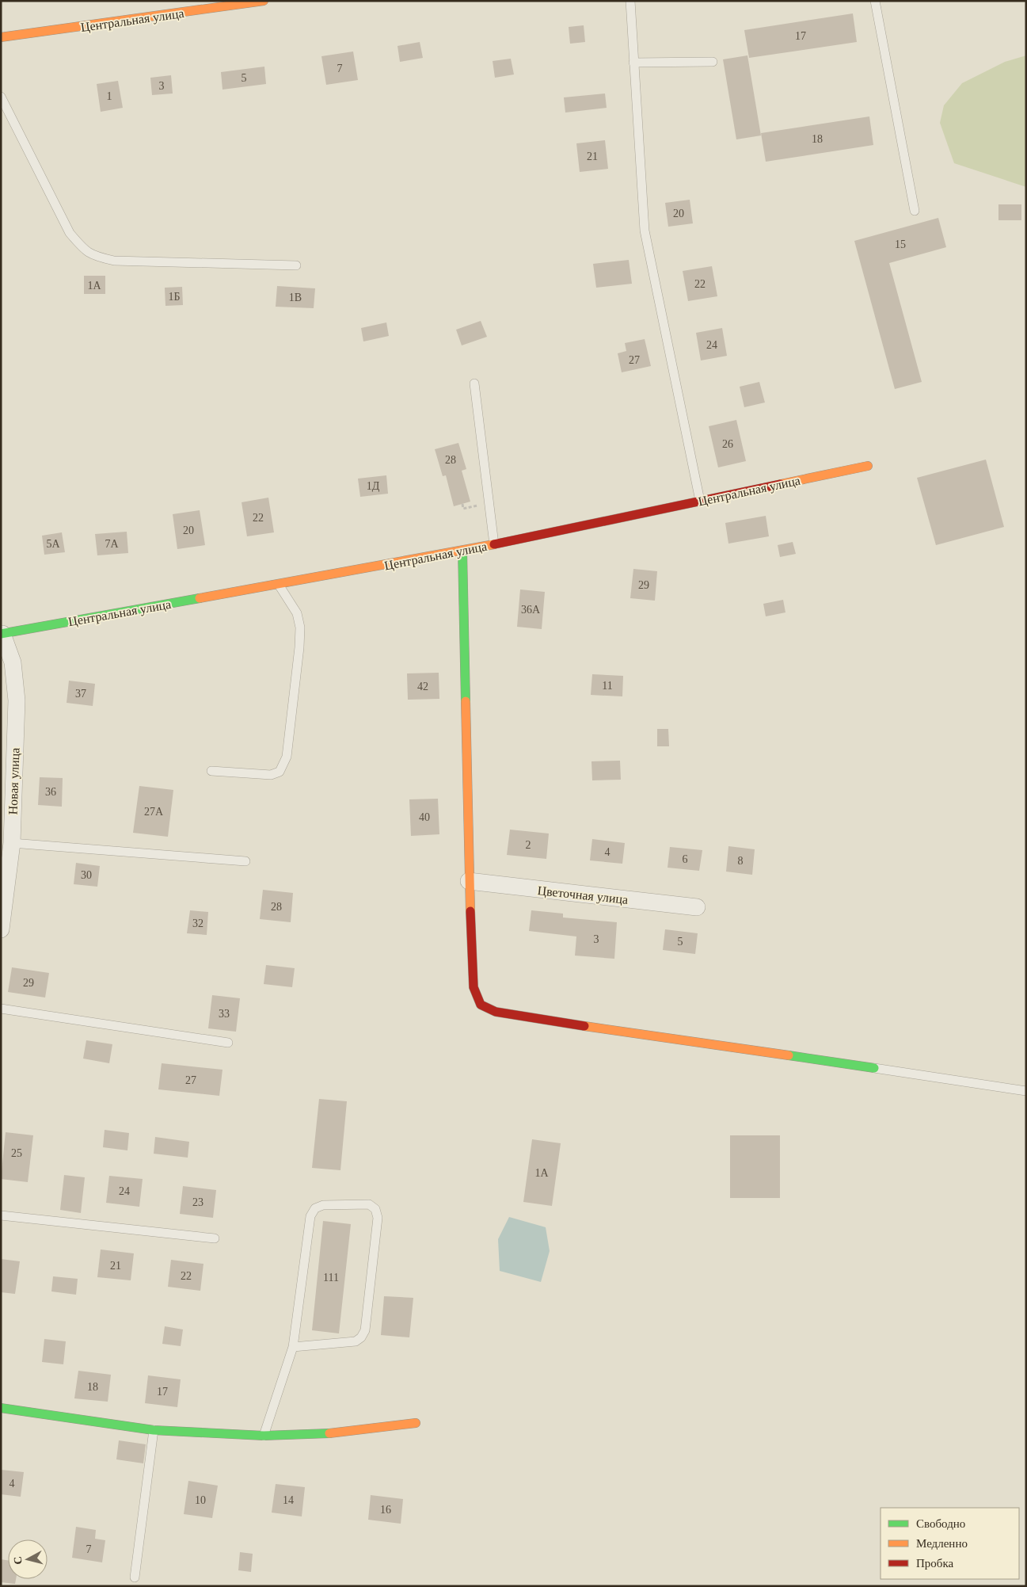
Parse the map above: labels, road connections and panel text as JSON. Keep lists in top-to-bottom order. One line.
{"streets":{"street":["Центральная улица","Новая улица","Цветочная улица"]},"crossings":[["Центральная улица","Новая улица"]],"house_numbers":["17","7","5","3","1","18","21","20","15","22","1А","1Б","1В","24","27","26","28","1Д","22","20","5А","7А","29","36А","11","42","37","36","27А","40","2","4","6","8","30","28","32","3","5","29","33","27","25","1А","24","23","21","22","111","18","17","4","10","14","16","7"],"legend":["Свободно","Медленно","Пробка"],"north":"left"}
